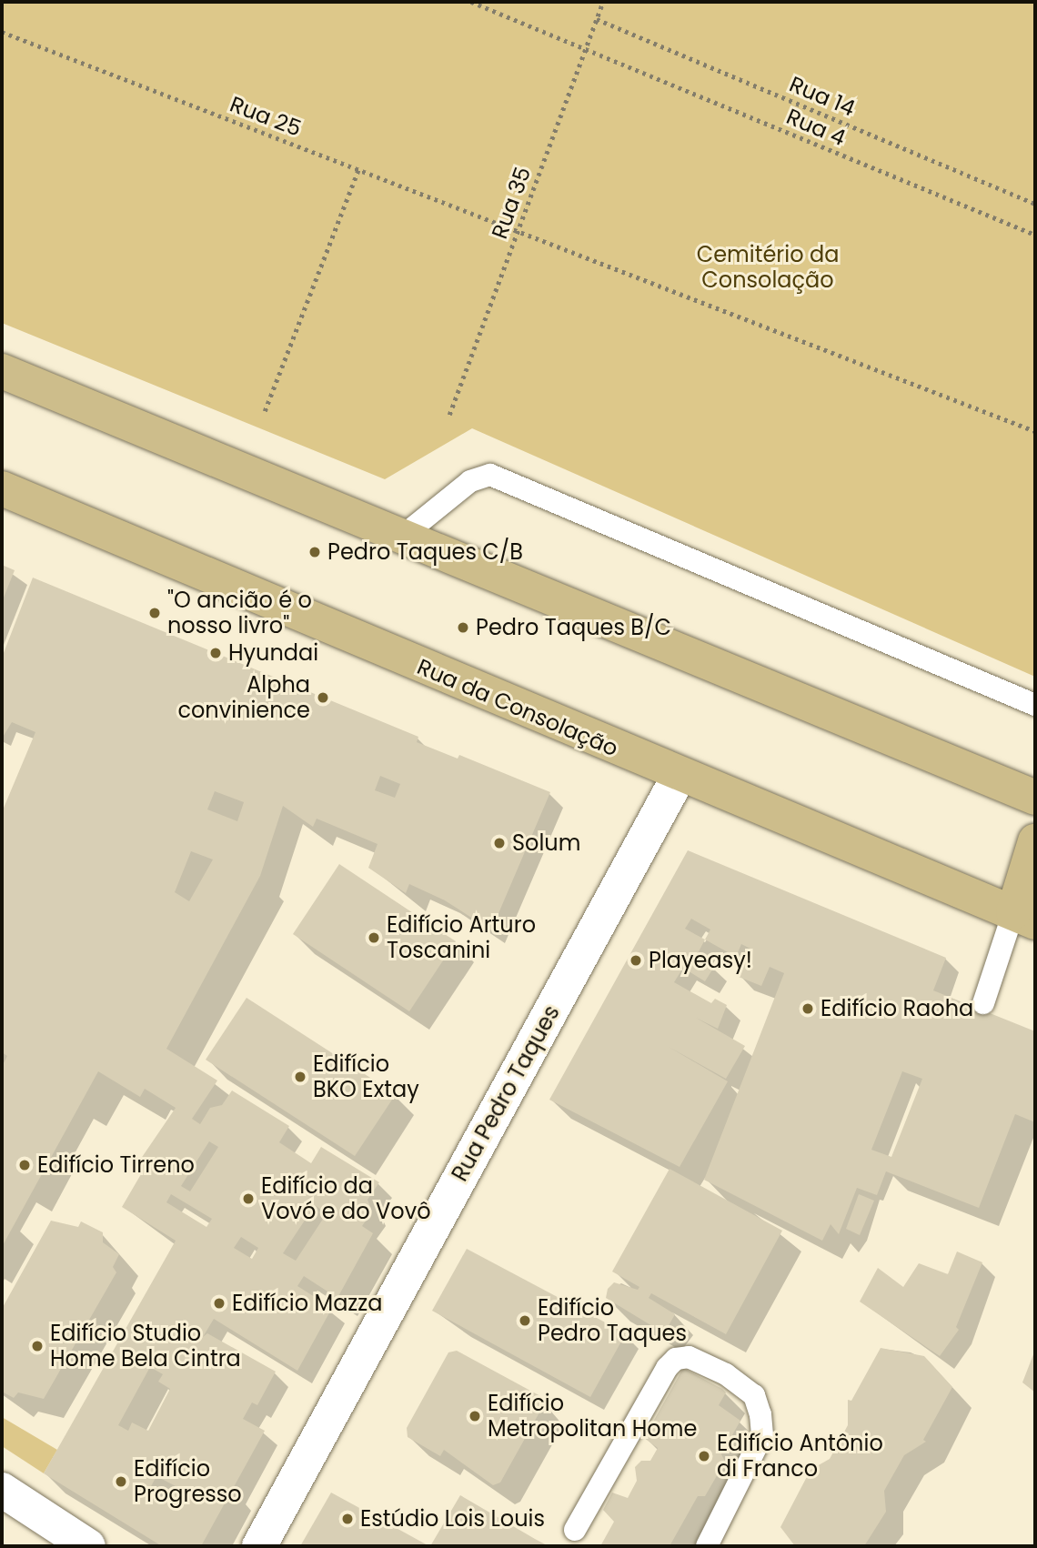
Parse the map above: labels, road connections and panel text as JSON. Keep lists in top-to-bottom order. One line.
{"streets":{"main road":["Rua da Consolação"],"street":["Rua Pedro Taques"],"path":["Rua 14","Rua 25","Rua 4","Rua 35"]},"crossings":[["Rua 14","Rua 35"],["Rua 25","Rua 35"],["Rua 4","Rua 35"],["Rua da Consolação","Rua Pedro Taques"]],"parks":["Cemitério da Consolação"],"places":["Pedro Taques C/B","\"O ancião é o nosso livro\"","Pedro Taques B/C","Hyundai","Alpha convinience","Solum","Edifício Arturo Toscanini","Playeasy!","Edifício Raoha","Edifício BKO Extay","Edifício Tirreno","Edifício da Vovó e do Vovô","Edifício Mazza","Edifício Pedro Taques","Edifício Studio Home Bela Cintra","Edifício Metropolitan Home","Edifício Antônio di Franco","Edifício Progresso","Estúdio Lois Louis"]}
